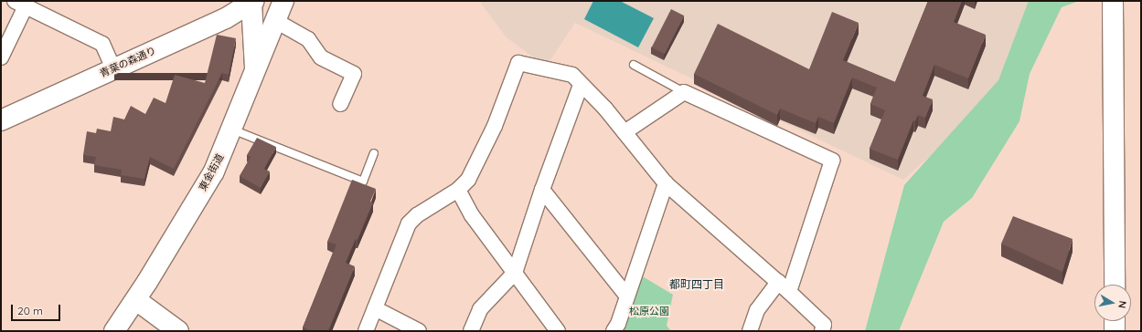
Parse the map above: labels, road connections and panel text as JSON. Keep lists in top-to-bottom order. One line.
{"streets":{"main road":["青葉の森通り","東金街道"]},"districts":["都町四丁目"],"parks":["松原公園"],"scale_bar":"20 m","north":"right"}
